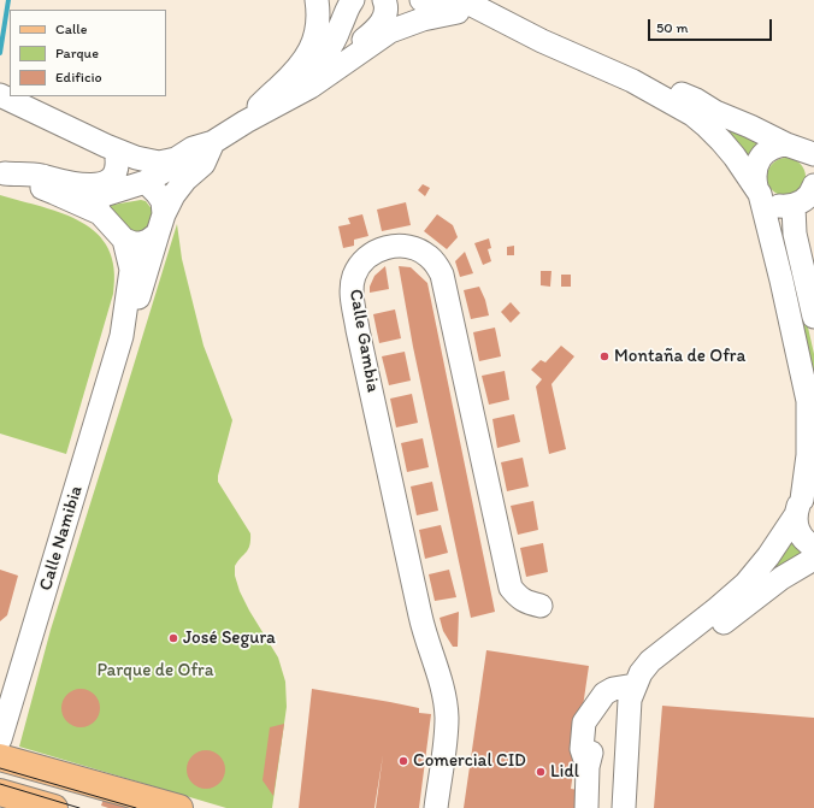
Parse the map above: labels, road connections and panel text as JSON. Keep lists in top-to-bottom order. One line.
{"streets":{"street":["Calle Gambia","Calle Namibia"]},"parks":["Parque de Ofra"],"places":["Montaña de Ofra","José Segura","Comercial CID","Lidl"],"legend":["Calle","Parque","Edificio"],"scale_bar":"50 m"}
